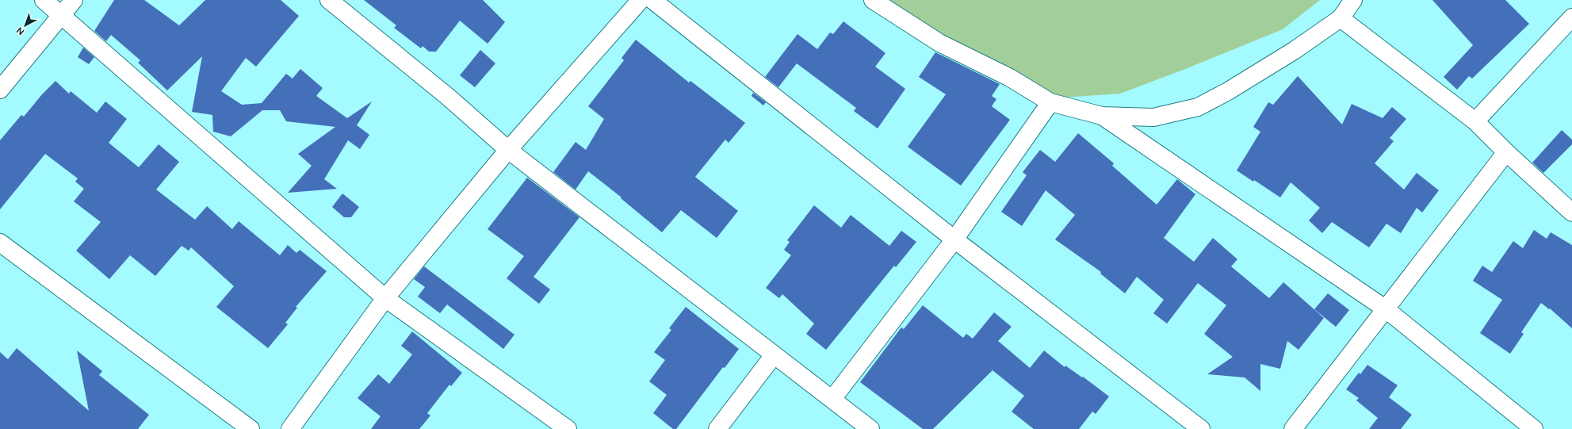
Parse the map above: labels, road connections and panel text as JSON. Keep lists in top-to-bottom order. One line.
{"north":"bottom left"}
